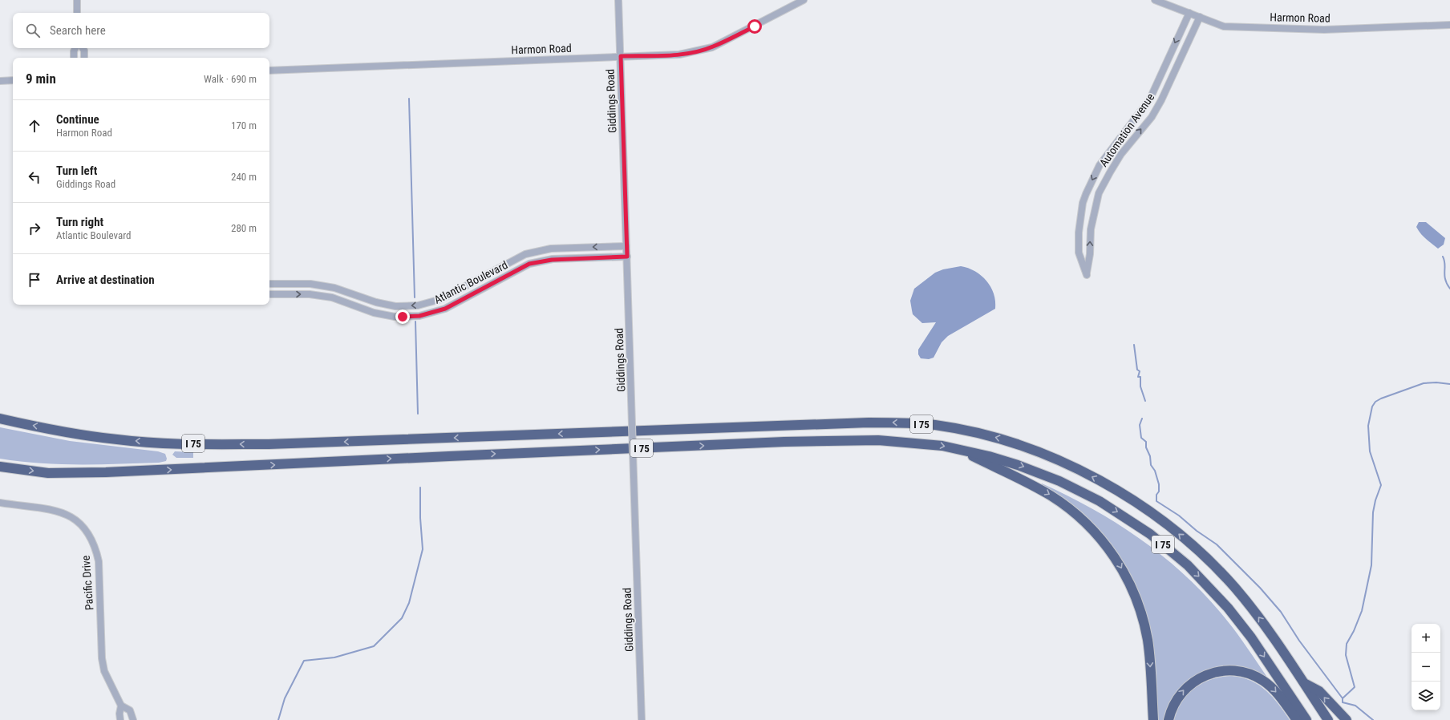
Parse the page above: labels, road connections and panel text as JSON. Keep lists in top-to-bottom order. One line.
{"streets":{"highway":["I 75"],"street":["Harmon Road","Giddings Road","Automation Avenue","Atlantic Boulevard","Pacific Drive"]},"crossings":[["Harmon Road","Giddings Road"],["Harmon Road","Automation Avenue"],["Giddings Road","Atlantic Boulevard"]],"page":{"search":"Search here","heading":["9 min","Walk · 690 m"],"list":[["Continue","Harmon Road","170 m"],["Turn left","Giddings Road","240 m"],["Turn right","Atlantic Boulevard","280 m"],"Arrive at destination"],"map_buttons":["+","−"]}}
